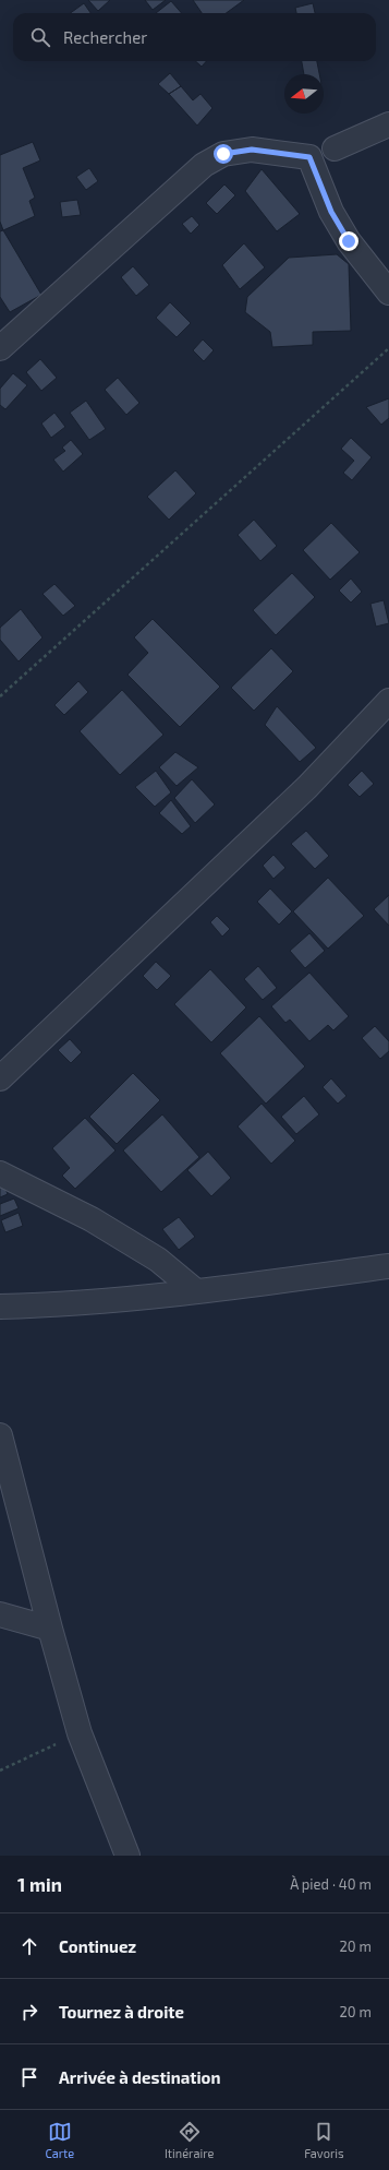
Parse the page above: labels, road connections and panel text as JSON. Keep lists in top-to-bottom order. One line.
{"north":"left","page":{"search":"Rechercher","heading":["1 min","À pied · 40 m"],"list":[["Continuez","20 m"],["Tournez à droite","20 m"],"Arrivée à destination"],"nav":["Carte","Itinéraire","Favoris"]}}
